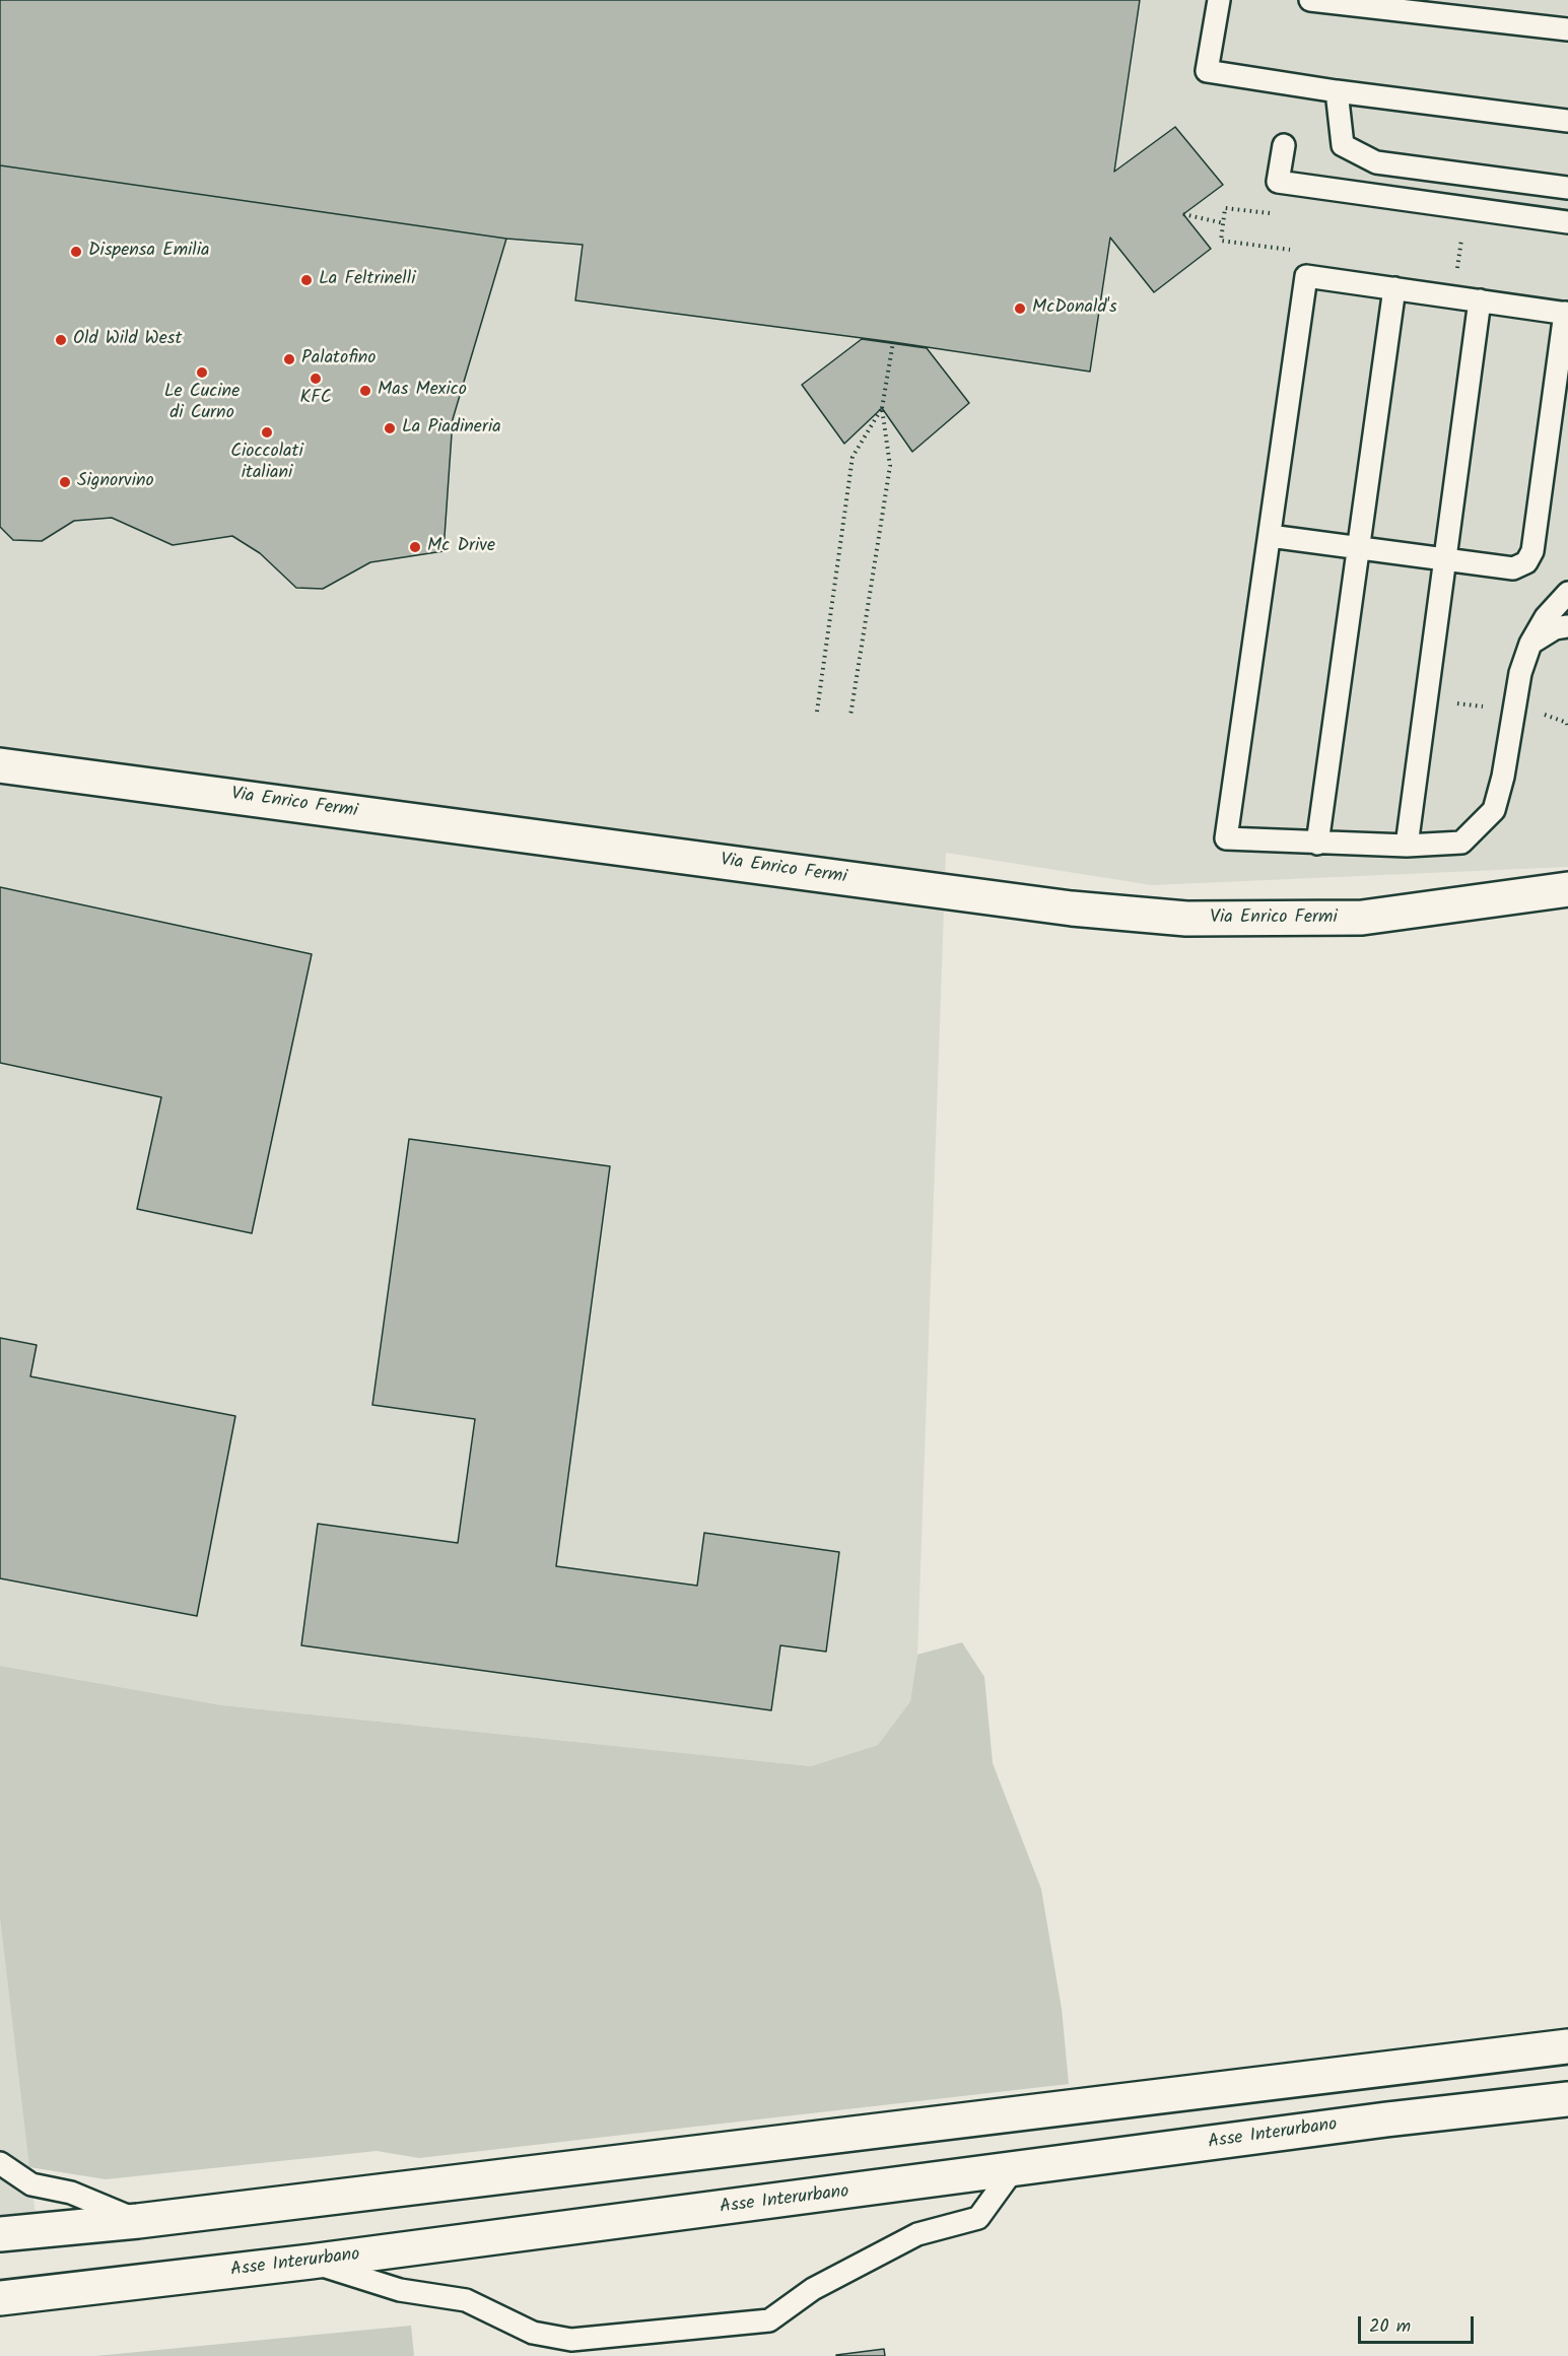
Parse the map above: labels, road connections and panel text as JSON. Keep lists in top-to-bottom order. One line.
{"streets":{"main road":["Via Enrico Fermi","Asse Interurbano"]},"places":["Dispensa Emilia","La Feltrinelli","McDonald's","Old Wild West","Palatofino","Le Cucine di Curno","KFC","Mas Mexico","La Piadineria","Cioccolati italiani","Signorvino","Mc Drive"],"scale_bar":"20 m"}
